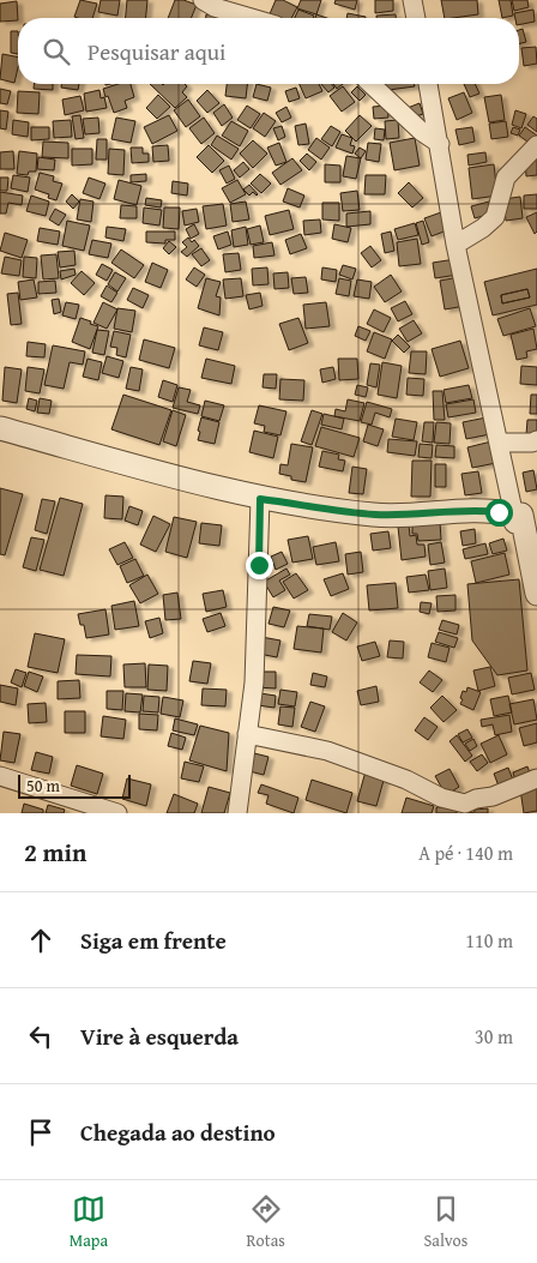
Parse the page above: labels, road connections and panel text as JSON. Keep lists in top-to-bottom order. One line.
{"scale_bar":"50 m","page":{"search":"Pesquisar aqui","scale":"50 m","heading":["2 min","A pé · 140 m"],"list":[["Siga em frente","110 m"],["Vire à esquerda","30 m"],"Chegada ao destino"],"nav":["Mapa","Rotas","Salvos"]}}
